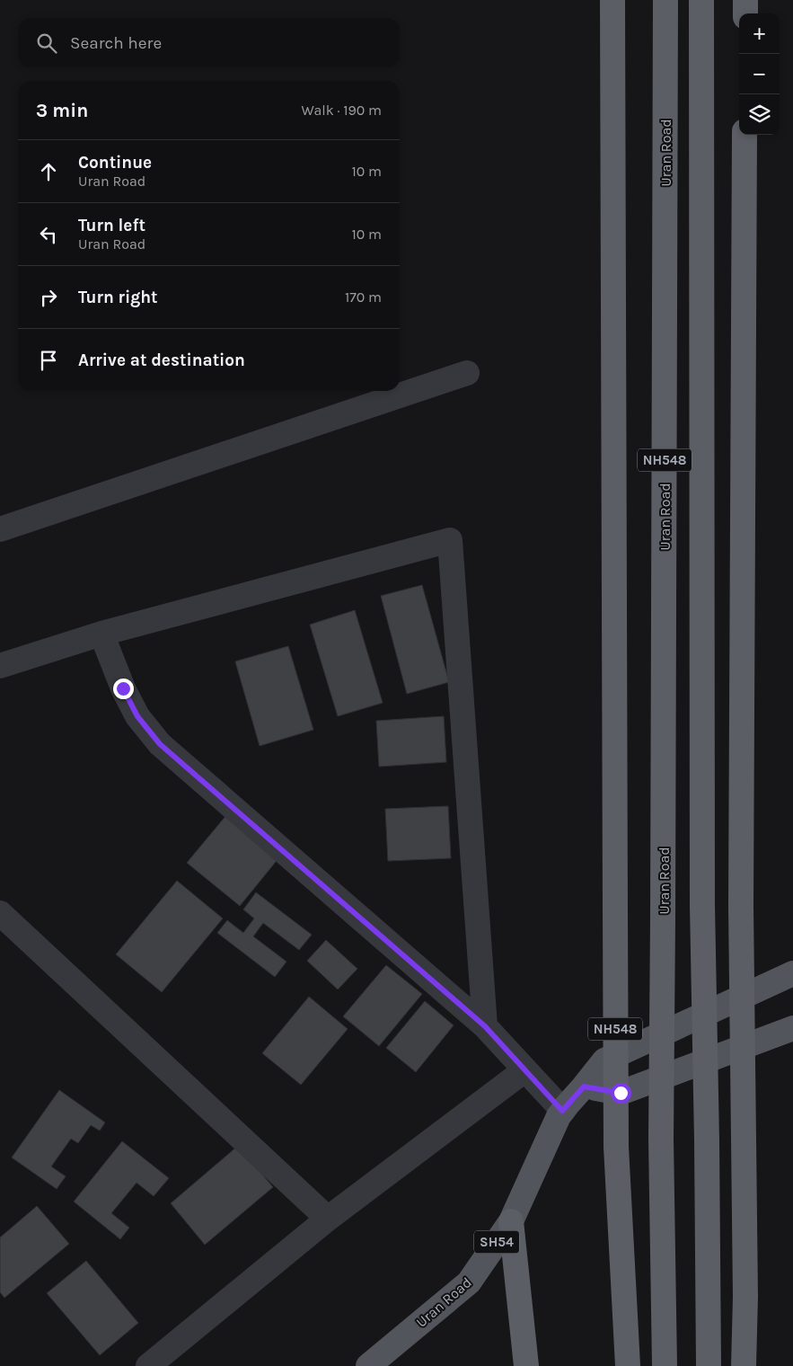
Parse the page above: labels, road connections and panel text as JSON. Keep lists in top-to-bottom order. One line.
{"streets":{"highway":["Uran Road","NH548"],"main road":["SH54"]},"page":{"map_buttons":["+","−"],"search":"Search here","heading":["3 min","Walk · 190 m"],"list":[["Continue","Uran Road","10 m"],["Turn left","Uran Road","10 m"],["Turn right","170 m"],"Arrive at destination"]}}
